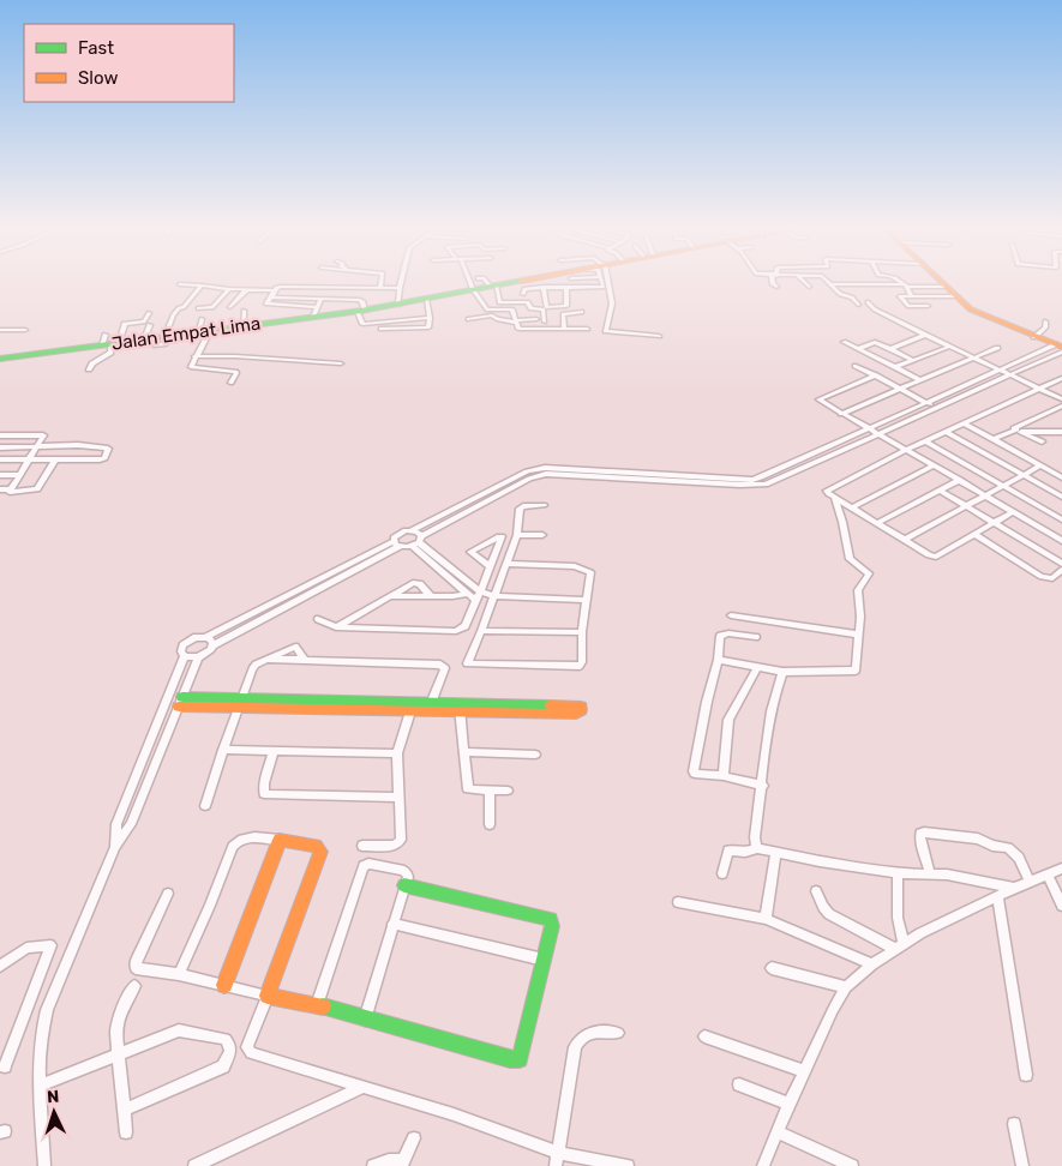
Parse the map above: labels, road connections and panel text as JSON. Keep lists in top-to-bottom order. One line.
{"streets":{"main road":["Jalan Empat Lima"]},"legend":["Fast","Slow"],"north":"top"}
